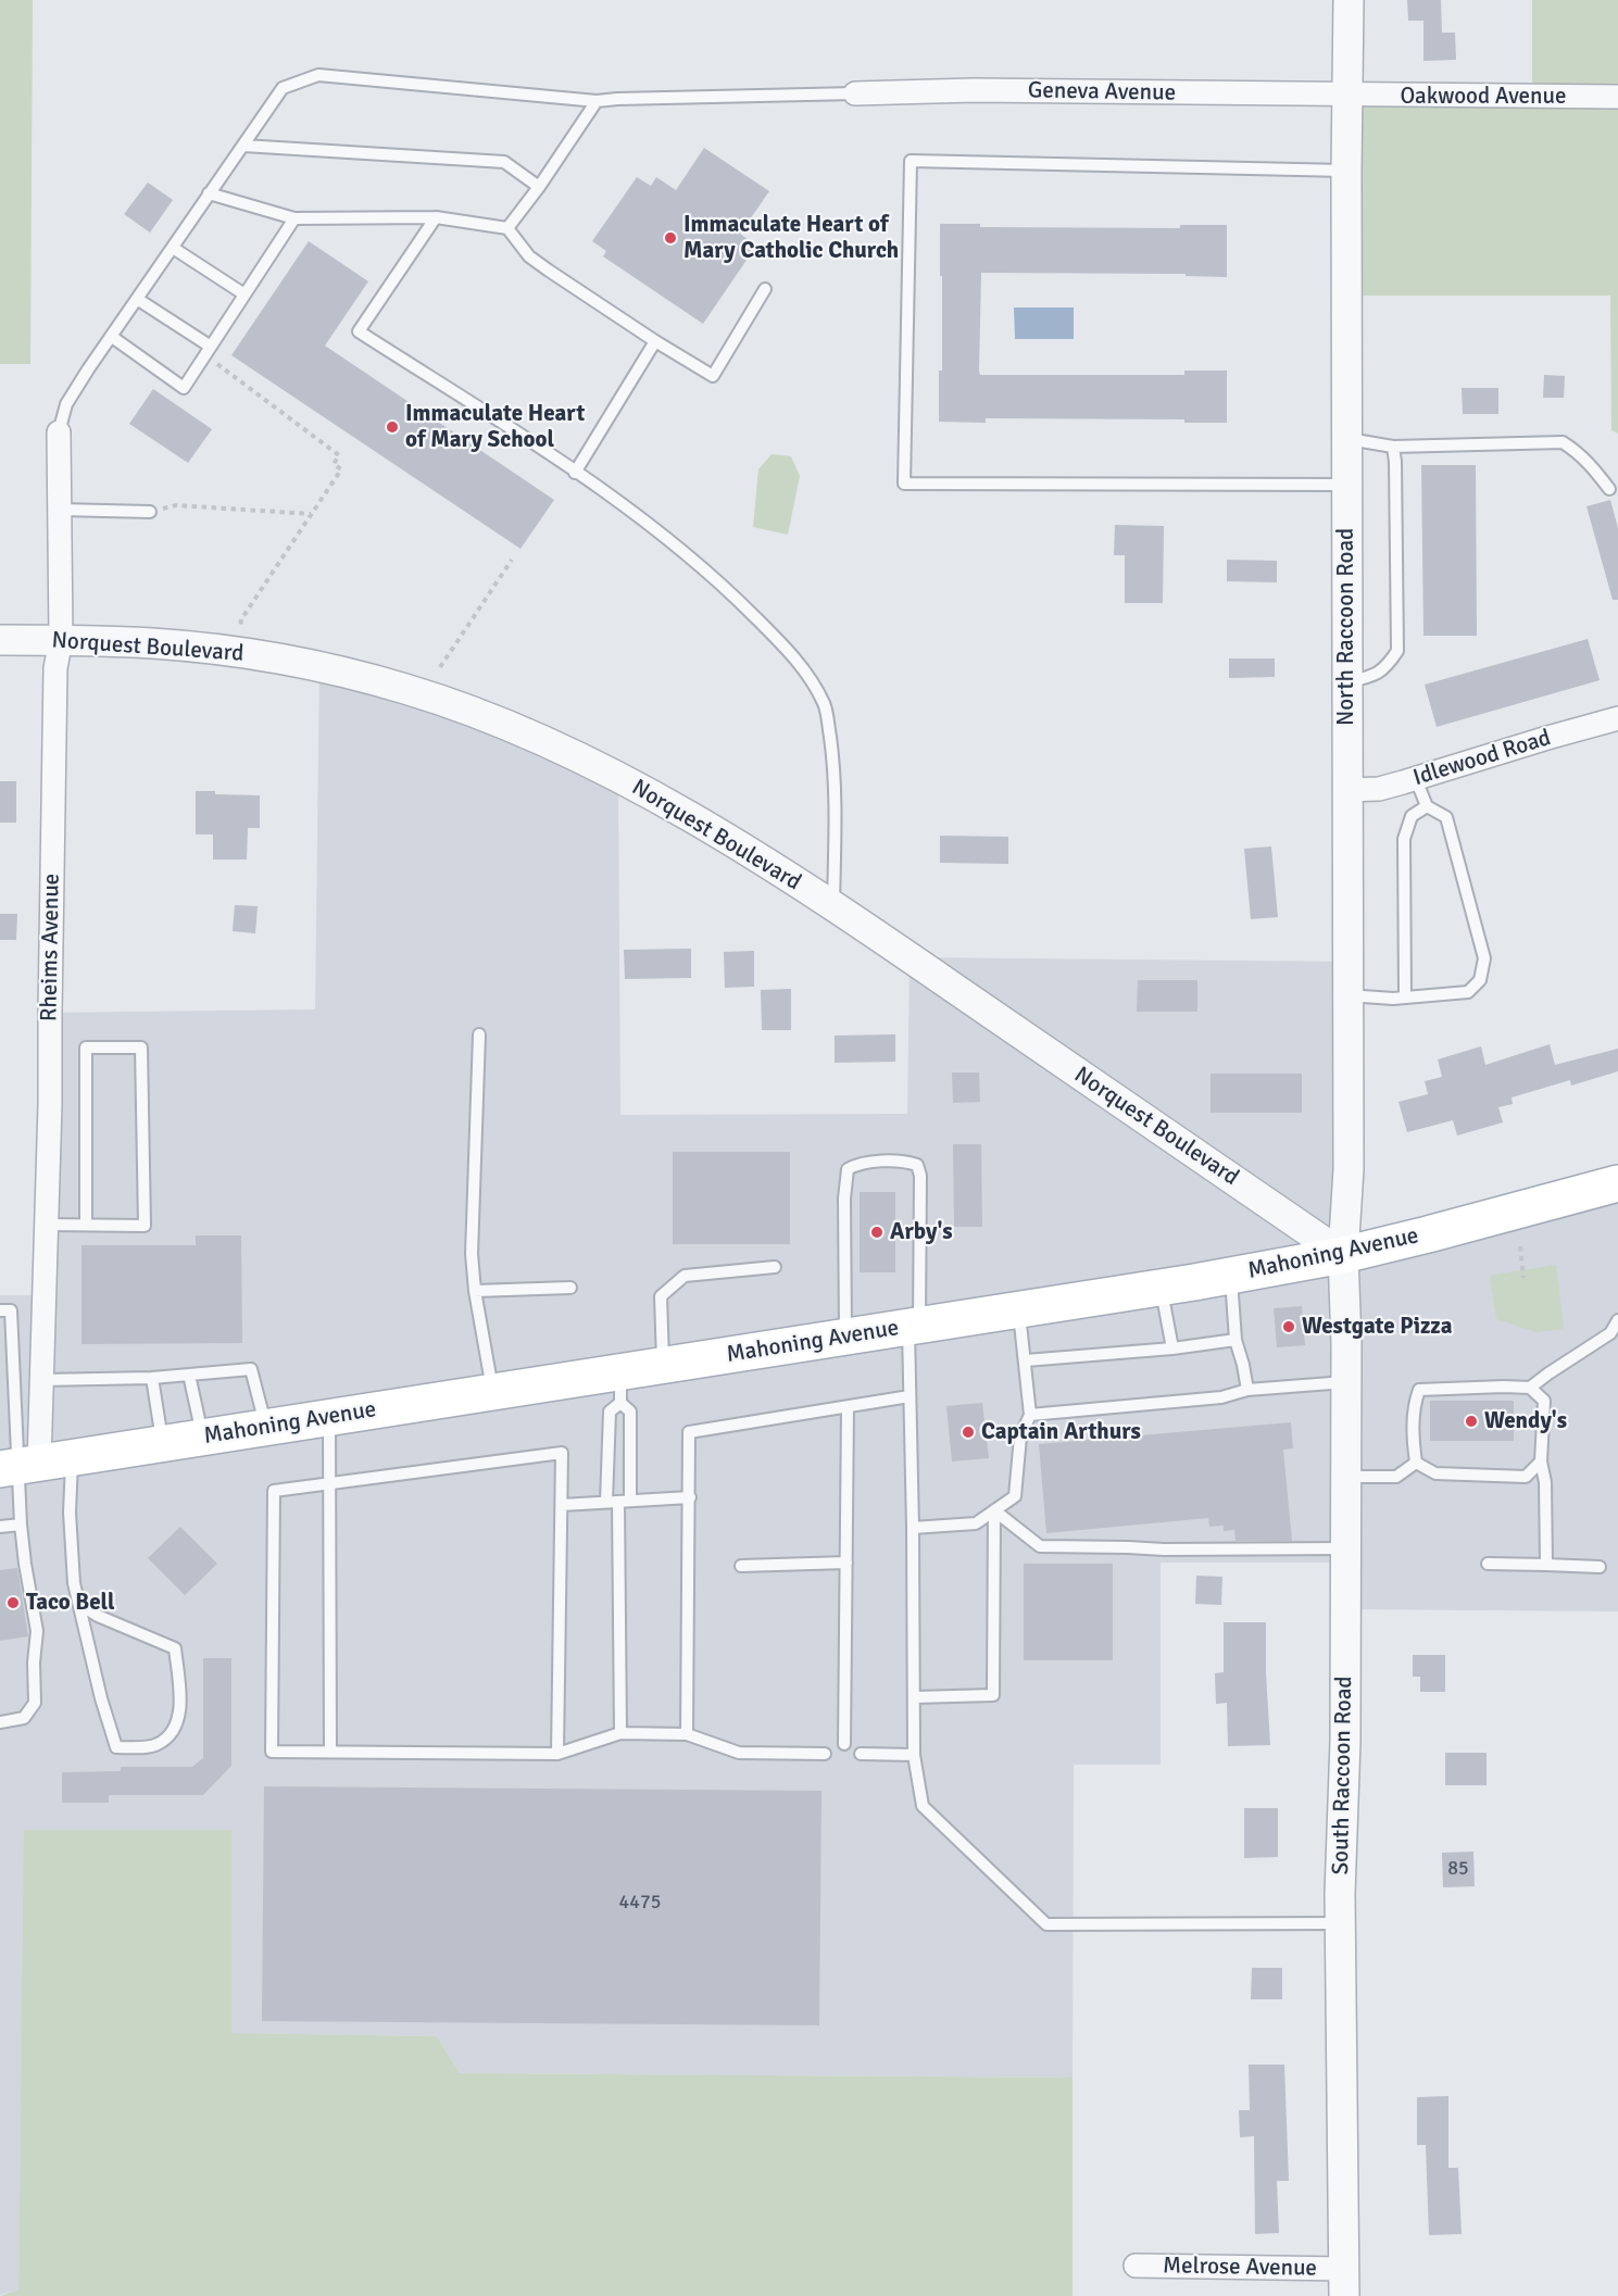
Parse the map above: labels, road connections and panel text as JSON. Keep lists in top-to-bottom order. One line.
{"streets":{"main road":["Mahoning Avenue"],"street":["Geneva Avenue","Oakwood Avenue","North Raccoon Road","Norquest Boulevard","Idlewood Road","Rheims Avenue","South Raccoon Road","Melrose Avenue"]},"crossings":[["Geneva Avenue","Oakwood Avenue"],["Geneva Avenue","North Raccoon Road"],["Oakwood Avenue","North Raccoon Road"],["North Raccoon Road","Norquest Boulevard"],["North Raccoon Road","Idlewood Road"],["North Raccoon Road","Mahoning Avenue"],["North Raccoon Road","South Raccoon Road"],["Norquest Boulevard","Rheims Avenue"],["Norquest Boulevard","Mahoning Avenue"],["Norquest Boulevard","South Raccoon Road"],["Rheims Avenue","Mahoning Avenue"],["Mahoning Avenue","South Raccoon Road"],["South Raccoon Road","Melrose Avenue"]],"places":["Immaculate Heart of Mary Catholic Church","Immaculate Heart of Mary School","Arby's","Westgate Pizza","Wendy's","Captain Arthurs","Taco Bell"],"house_numbers":["85","4475"]}
